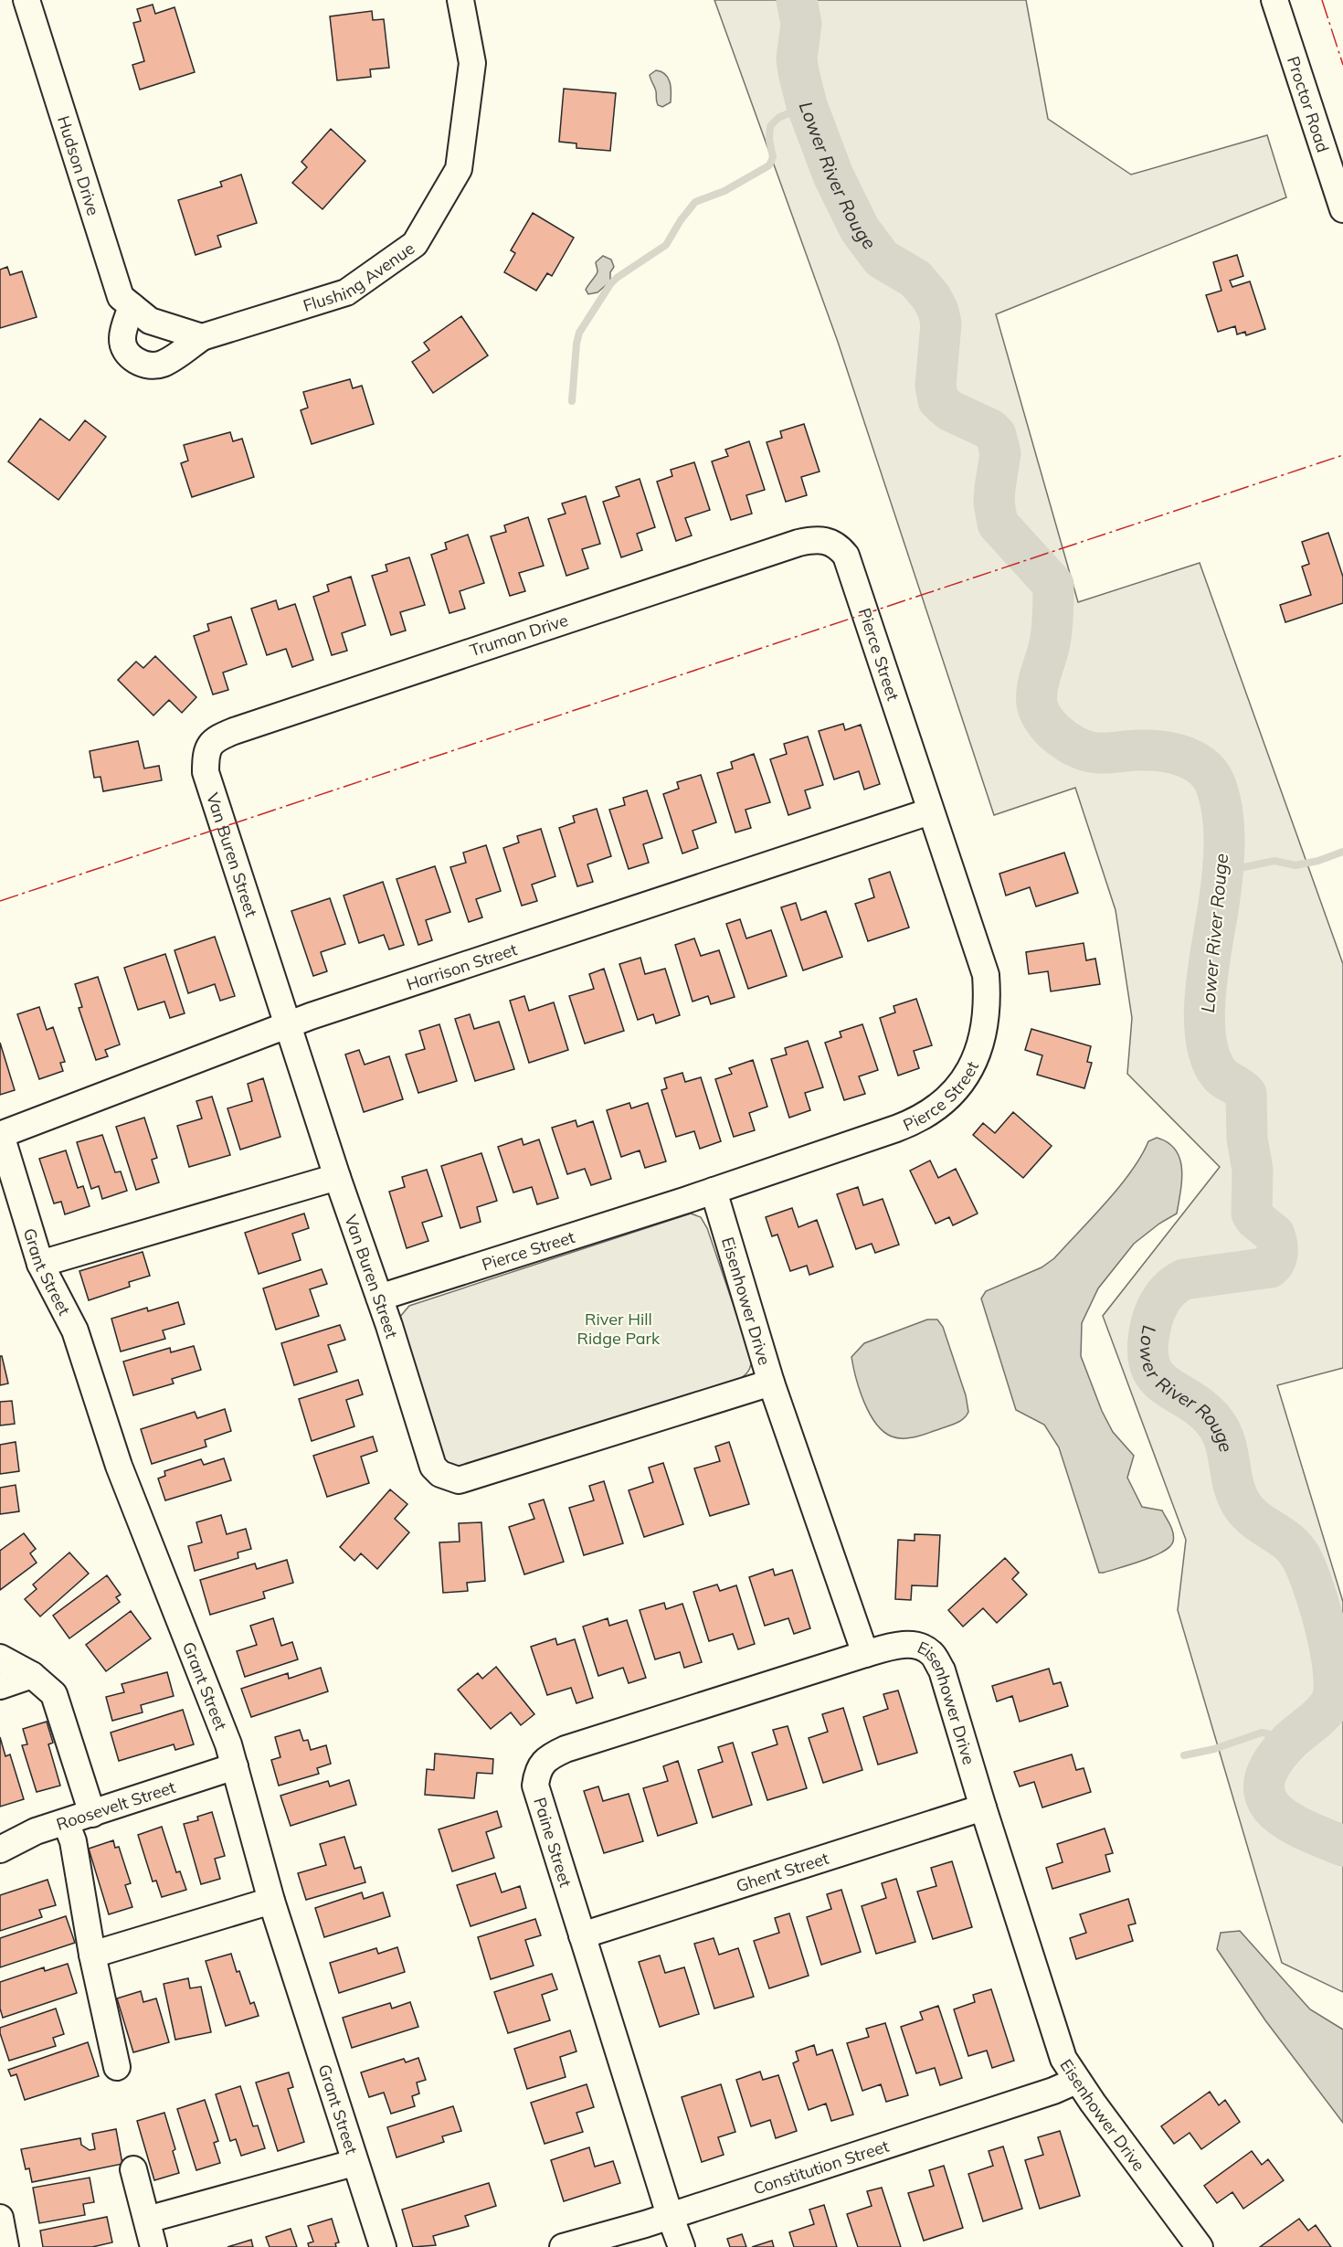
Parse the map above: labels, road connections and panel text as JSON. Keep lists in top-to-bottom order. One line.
{"streets":{"street":["Proctor Road","Hudson Drive","Flushing Avenue","Truman Drive","Pierce Street","Van Buren Street","Harrison Street","Grant Street","Eisenhower Drive","Roosevelt Street","Paine Street","Ghent Street","Constitution Street"]},"crossings":[["Hudson Drive","Flushing Avenue"],["Truman Drive","Pierce Street"],["Truman Drive","Van Buren Street"],["Pierce Street","Van Buren Street"],["Pierce Street","Harrison Street"],["Pierce Street","Eisenhower Drive"],["Van Buren Street","Harrison Street"],["Van Buren Street","Eisenhower Drive"],["Harrison Street","Grant Street"],["Grant Street","Roosevelt Street"],["Eisenhower Drive","Paine Street"],["Eisenhower Drive","Ghent Street"],["Eisenhower Drive","Constitution Street"],["Paine Street","Ghent Street"],["Paine Street","Constitution Street"]],"water":["Lower River Rouge"],"parks":["River Hill Ridge Park"]}
